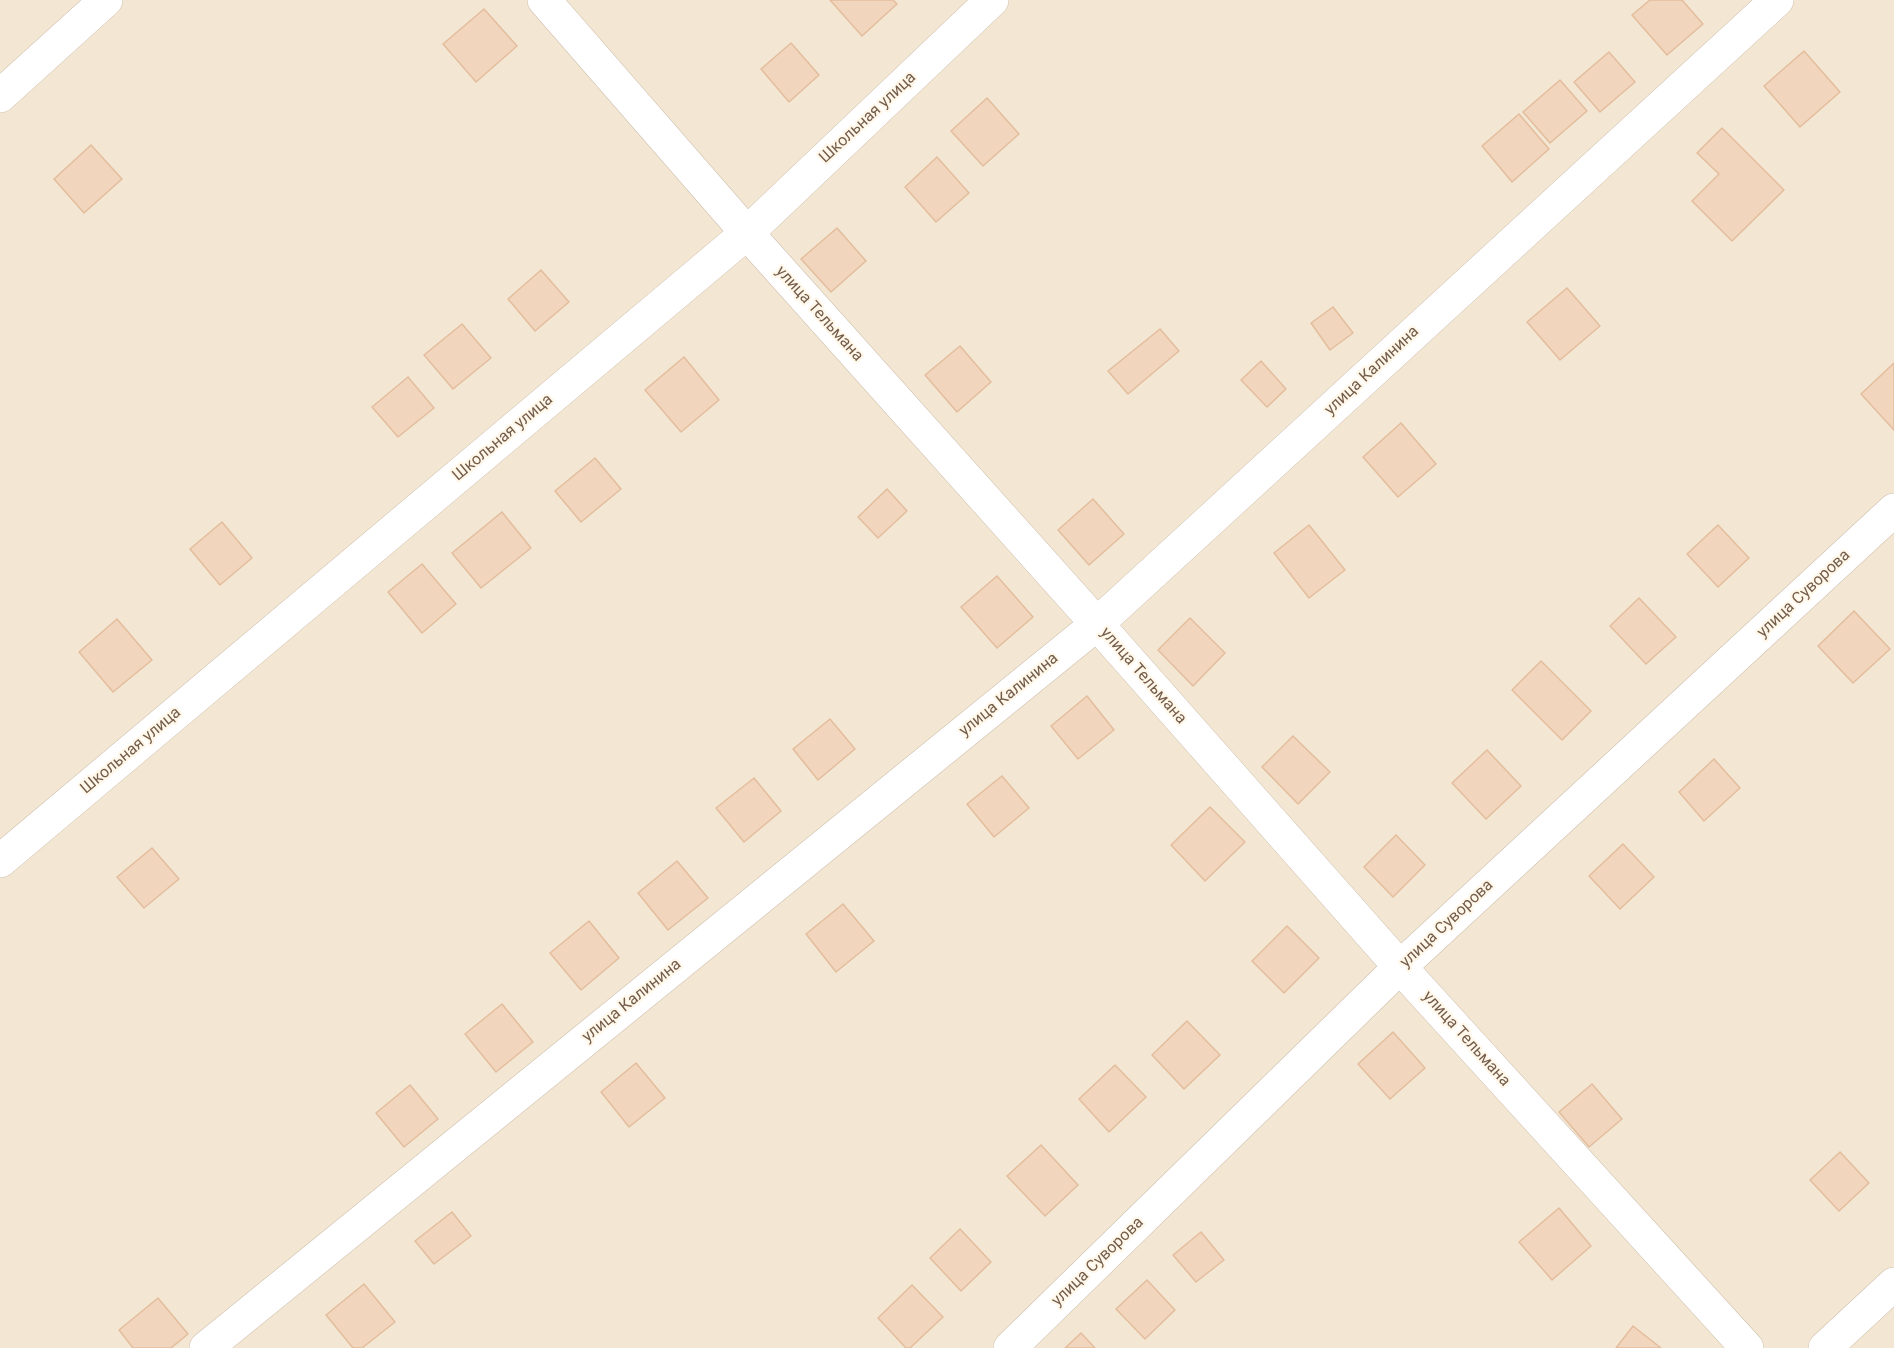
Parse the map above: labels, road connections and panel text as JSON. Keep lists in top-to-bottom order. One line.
{"streets":{"street":["Школьная улица","улица Тельмана","улица Калинина","улица Суворова"]},"crossings":[["Школьная улица","улица Тельмана"],["улица Тельмана","улица Калинина"],["улица Тельмана","улица Суворова"]]}
